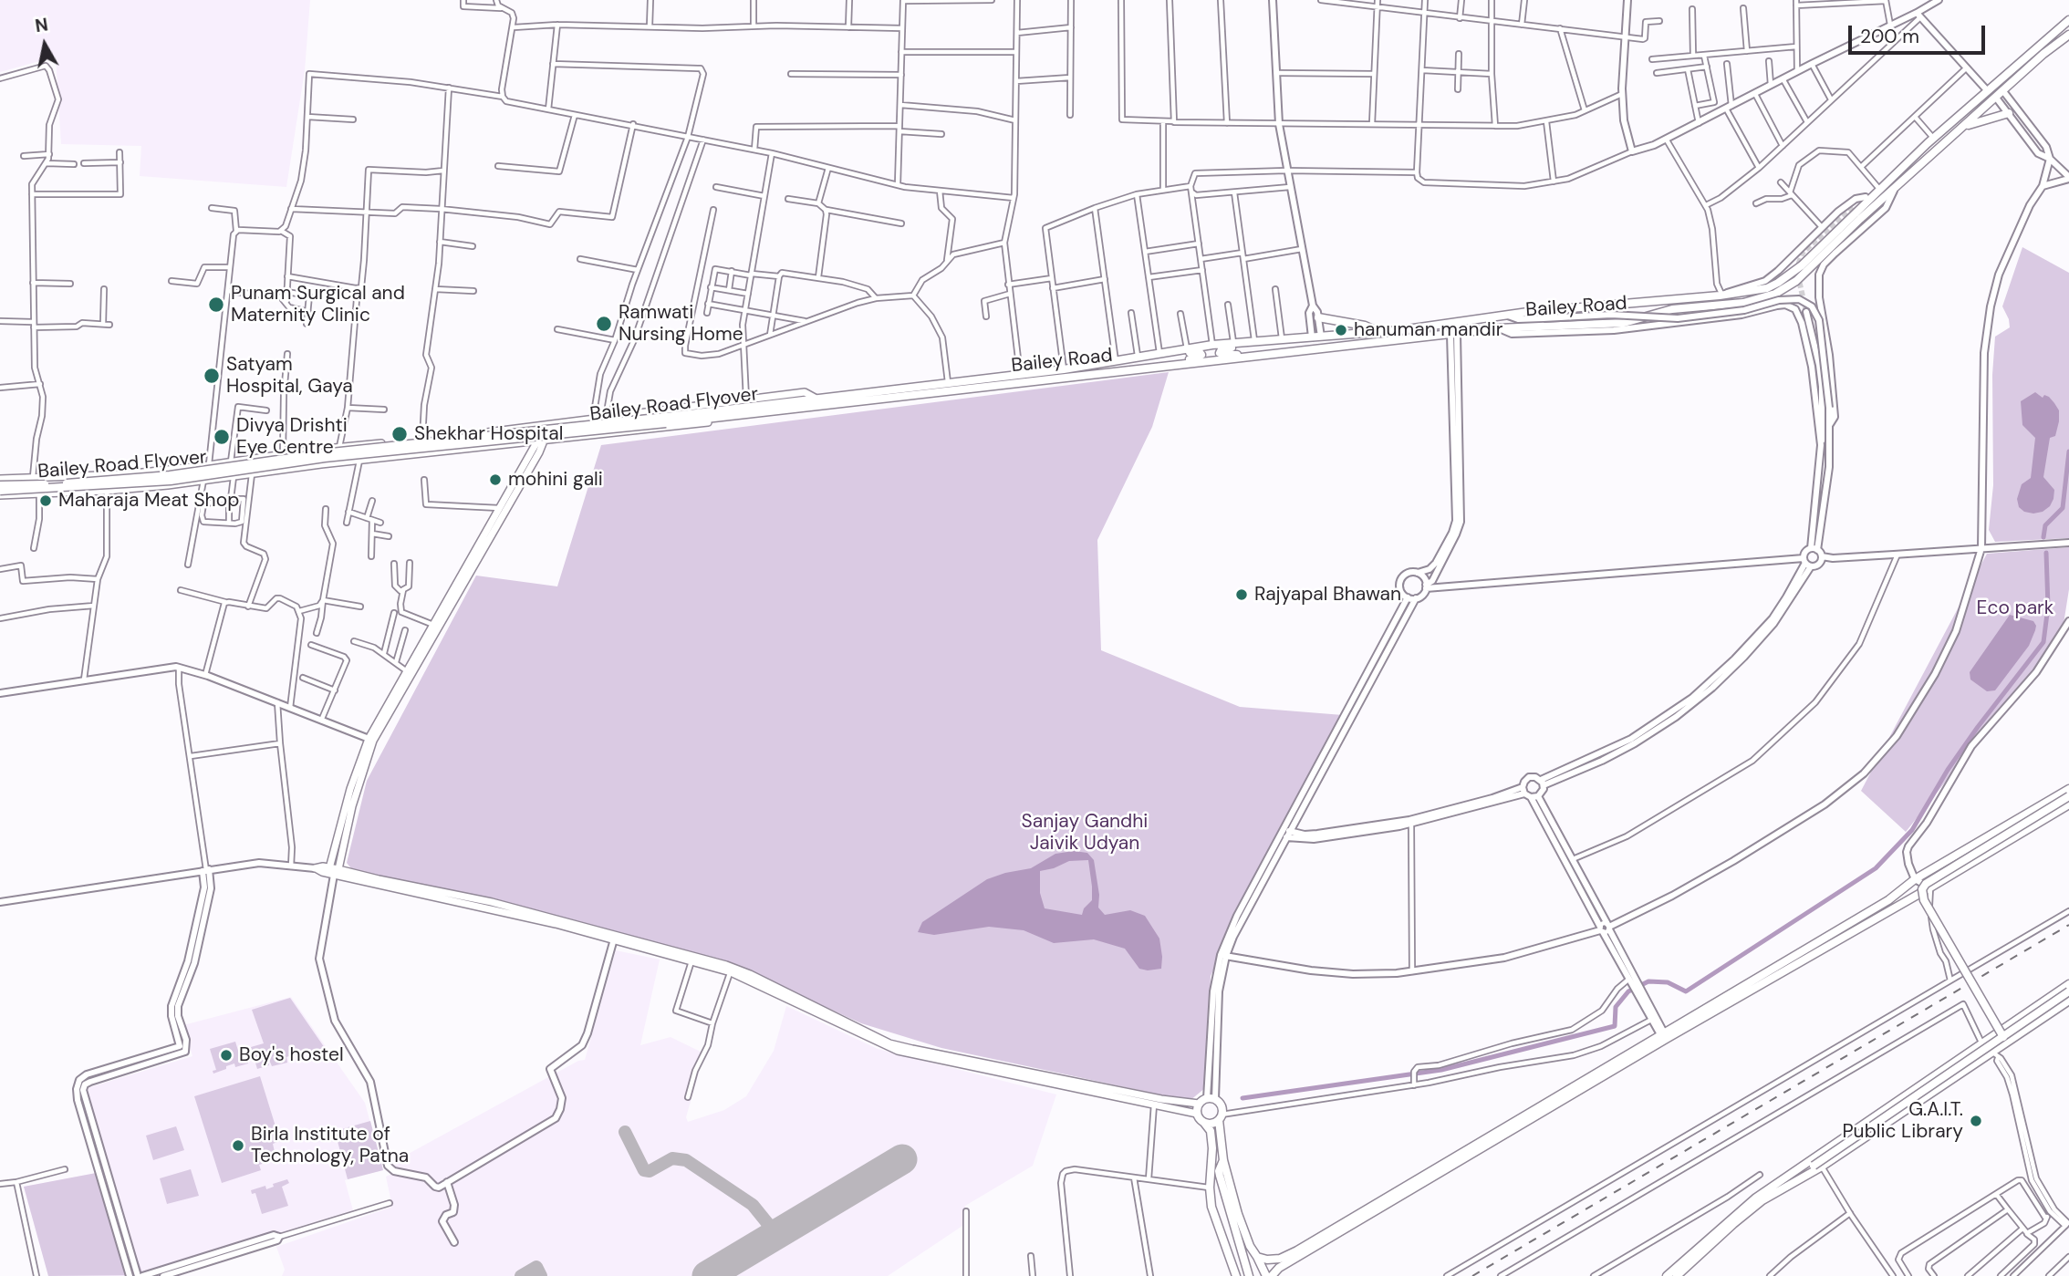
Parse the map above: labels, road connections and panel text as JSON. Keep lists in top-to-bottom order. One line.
{"streets":{"main road":["Bailey Road","Bailey Road Flyover"]},"crossings":[["Bailey Road","Bailey Road Flyover"]],"parks":["Eco park","Sanjay Gandhi Jaivik Udyan"],"places":["Punam Surgical and Maternity Clinic","Ramwati Nursing Home","hanuman mandir","Satyam Hospital, Gaya","Shekhar Hospital","Divya Drishti Eye Centre","mohini gali","Maharaja Meat Shop","Rajyapal Bhawan","Boy's hostel","G.A.I.T. Public Library","Birla Institute of Technology, Patna"],"scale_bar":"200 m","north":"top"}
